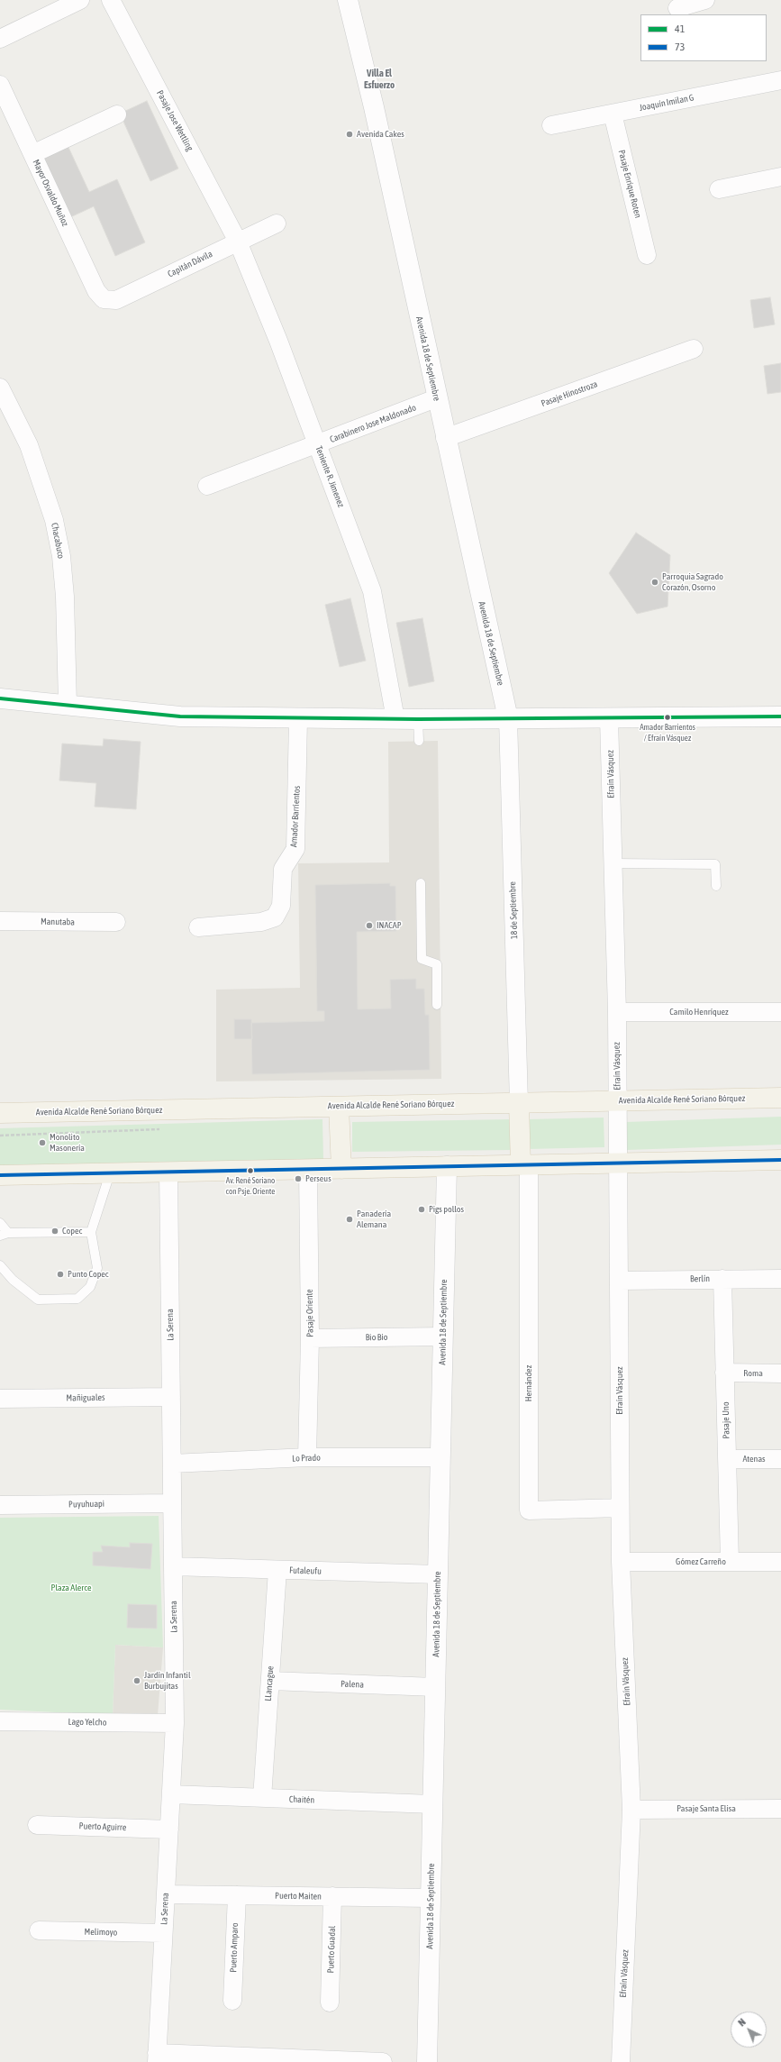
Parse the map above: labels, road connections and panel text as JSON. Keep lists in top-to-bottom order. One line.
{"streets":{"main road":["Avenida Alcalde René Soriano Bórquez"],"street":["Joaquín Imilan G","Pasaje Jose Wettling","Pasaje Enrique Roten","Mayor Osvaldo Muñoz","Capitán Dávila","Avenida 18 de Septiembre","Pasaje Hinostroza","Carabinero Jose Maldonado","Teniente R. Jimenez","Chacabuco","Efraín Vásquez","Amador Barrientos","18 de Septiembre","Manutaba","Camilo Henríquez","Berlín","Pasaje Oriente","La Serena","Bio Bio","Roma","Hernández","Mañiguales","Pasaje Uno","Lo Prado","Atenas","Puyuhuapi","Gómez Carreño","Futaleufu","LLancague","Palena","Lago Yelcho","Chaitén","Pasaje Santa Elisa","Puerto Aguirre","Puerto Maiten","Melimoyo","Puerto Amparo","Puerto Guadal"]},"crossings":[["Joaquín Imilan G","Pasaje Enrique Roten"],["Pasaje Jose Wettling","Capitán Dávila"],["Pasaje Jose Wettling","Teniente R. Jimenez"],["Mayor Osvaldo Muñoz","Capitán Dávila"],["Capitán Dávila","Teniente R. Jimenez"],["Avenida 18 de Septiembre","Pasaje Hinostroza"],["Avenida 18 de Septiembre","Carabinero Jose Maldonado"],["Avenida 18 de Septiembre","18 de Septiembre"],["Avenida 18 de Septiembre","Bio Bio"],["Avenida 18 de Septiembre","Lo Prado"],["Avenida 18 de Septiembre","Futaleufu"],["Avenida 18 de Septiembre","Palena"],["Avenida 18 de Septiembre","Chaitén"],["Avenida 18 de Septiembre","Puerto Maiten"],["Carabinero Jose Maldonado","Teniente R. Jimenez"],["Efraín Vásquez","Camilo Henríquez"],["Efraín Vásquez","Avenida Alcalde René Soriano Bórquez"],["Efraín Vásquez","Berlín"],["Efraín Vásquez","Hernández"],["Efraín Vásquez","Gómez Carreño"],["Efraín Vásquez","Pasaje Santa Elisa"],["18 de Septiembre","Avenida Alcalde René Soriano Bórquez"],["Berlín","Pasaje Uno"],["Pasaje Oriente","Bio Bio"],["Pasaje Oriente","Lo Prado"],["La Serena","Mañiguales"],["La Serena","Lo Prado"],["La Serena","Puyuhuapi"],["La Serena","Futaleufu"],["La Serena","Lago Yelcho"],["La Serena","Chaitén"],["La Serena","Puerto Aguirre"],["La Serena","Puerto Maiten"],["La Serena","Melimoyo"],["Roma","Pasaje Uno"],["Pasaje Uno","Atenas"],["Pasaje Uno","Gómez Carreño"],["Futaleufu","LLancague"],["LLancague","Palena"],["LLancague","Chaitén"],["Puerto Maiten","Puerto Amparo"],["Puerto Maiten","Puerto Guadal"]],"districts":["Villa El Esfuerzo"],"parks":["Plaza Alerce"],"places":["Avenida Cakes","Parroquia Sagrado Corazón, Osorno","Amador Barrientos / Efraín Vásquez","INACAP","Monolito Masonería","Av. René Soriano con Psje. Oriente","Perseus","Pigs pollos","Panadería Alemana","Copec","Punto Copec","Jardín Infantil Burbujitas"],"lines":["transit line 41","transit line 73"],"legend":["41","73"],"north":"top left"}
